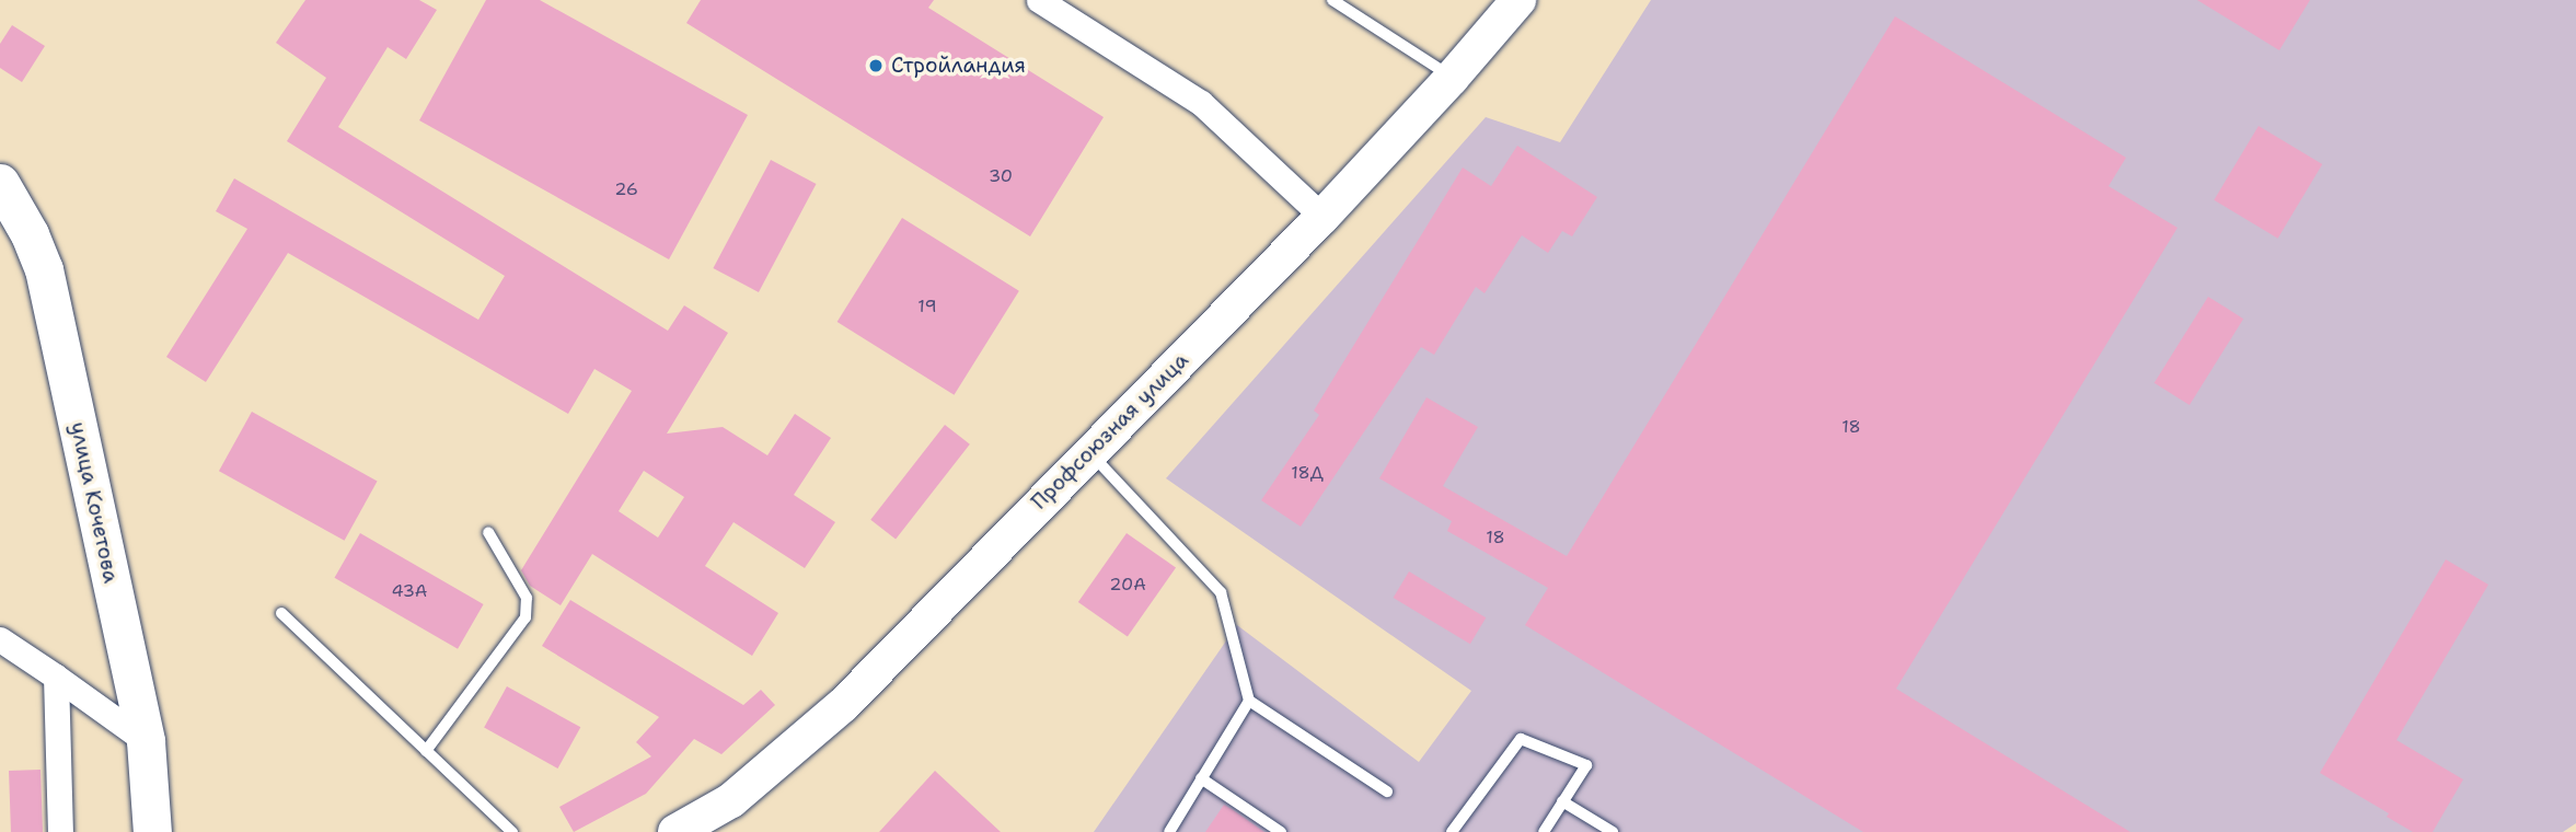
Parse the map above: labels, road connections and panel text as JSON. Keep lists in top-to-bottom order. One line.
{"streets":{"main road":["Профсоюзная улица","улица Кочетова"]},"places":["Стройландия"],"house_numbers":["30","26","19","18","18Д","18","20А","43А"]}
